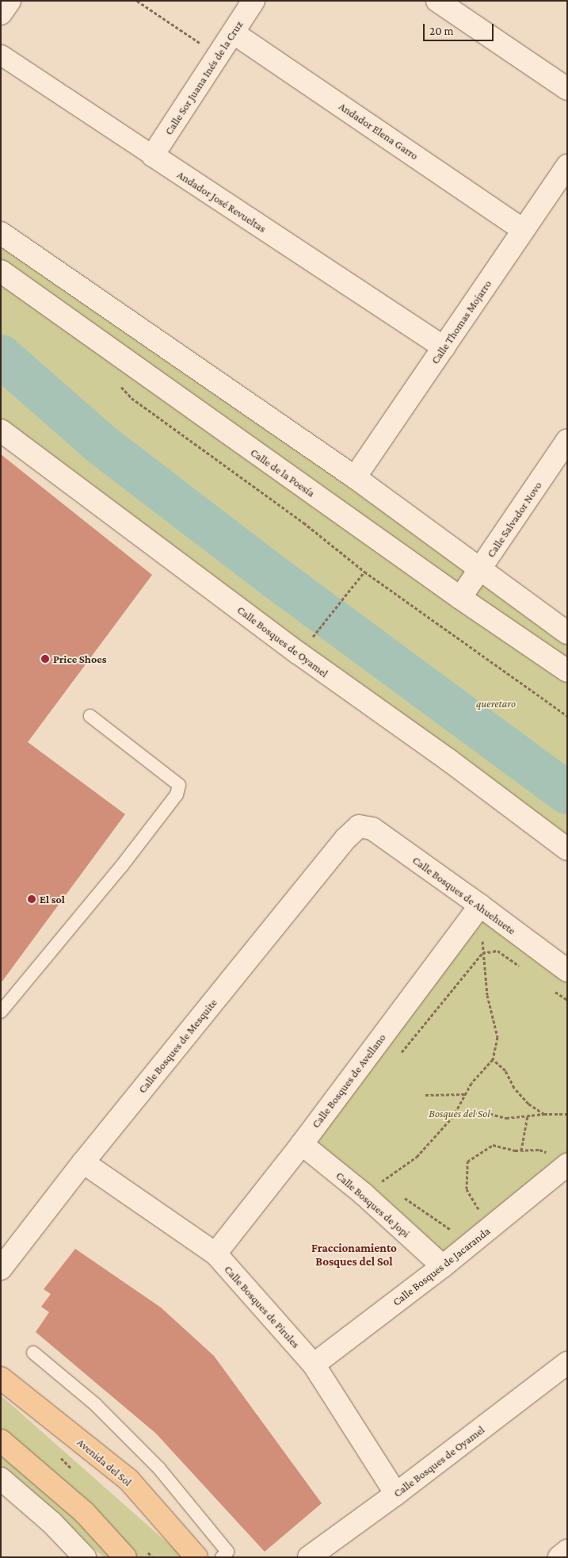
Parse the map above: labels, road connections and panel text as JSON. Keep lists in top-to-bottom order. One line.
{"streets":{"main road":["Avenida del Sol"],"street":["Calle Sor Juana Inés de la Cruz","Andador Elena Garro","Andador José Revueltas","Calle Thomas Mojarro","Calle de la Poesía","Calle Salvador Novo","Calle Bosques de Oyamel","Calle Bosques de Ahuehuete","Calle Bosques de Mesquite","Calle Bosques de Avellano","Calle Bosques de Jopi","Calle Bosques de Jacaranda","Calle Bosques de Pirules"]},"crossings":[["Calle Sor Juana Inés de la Cruz","Andador Elena Garro"],["Calle Sor Juana Inés de la Cruz","Andador José Revueltas"],["Andador Elena Garro","Calle Thomas Mojarro"],["Andador José Revueltas","Calle Thomas Mojarro"],["Calle de la Poesía","Calle Salvador Novo"],["Calle Bosques de Oyamel","Calle Bosques de Pirules"],["Calle Bosques de Ahuehuete","Calle Bosques de Mesquite"],["Calle Bosques de Ahuehuete","Calle Bosques de Avellano"],["Calle Bosques de Mesquite","Calle Bosques de Pirules"],["Calle Bosques de Avellano","Calle Bosques de Jopi"],["Calle Bosques de Avellano","Calle Bosques de Pirules"],["Calle Bosques de Jopi","Calle Bosques de Jacaranda"],["Calle Bosques de Jacaranda","Calle Bosques de Pirules"]],"districts":["Fraccionamiento Bosques del Sol"],"parks":["queretaro","Bosques del Sol"],"places":["Price Shoes","El sol"],"scale_bar":"20 m"}
